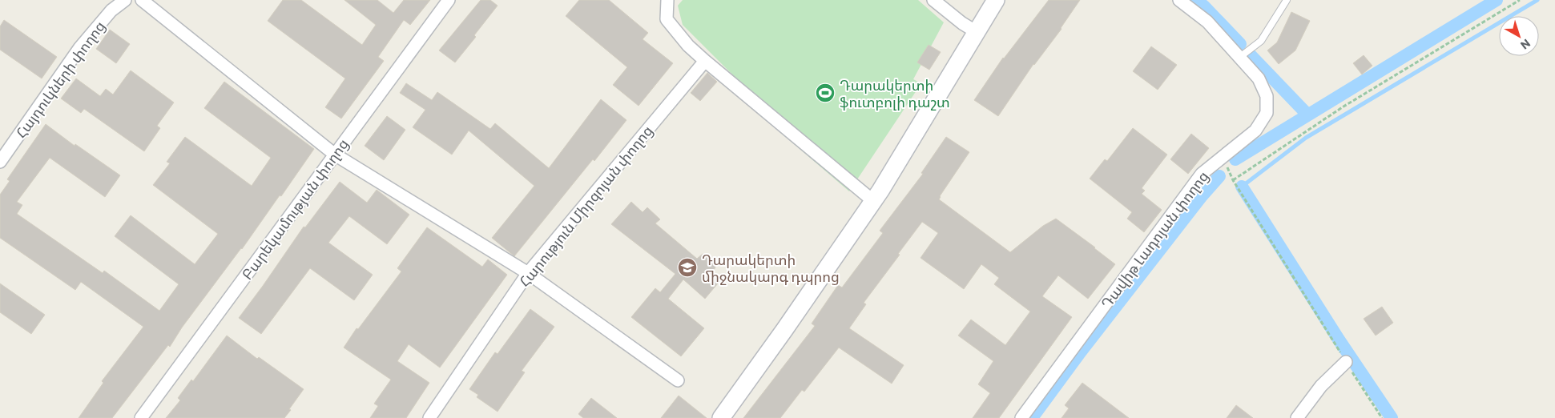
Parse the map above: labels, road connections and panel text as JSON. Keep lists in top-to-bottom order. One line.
{"streets":{"street":["Հայդուկների փողոց","Հարություն Միրզոյան փողոց","Բարեկամության փողոց","Դավիթ Լադոյան փողոց"]},"places":{"sports":["Դարակերտի ֆուտբոլի դաշտ"],"school or university":["Դարակերտի միջնակարգ դպրոց"]},"north":"bottom right"}
